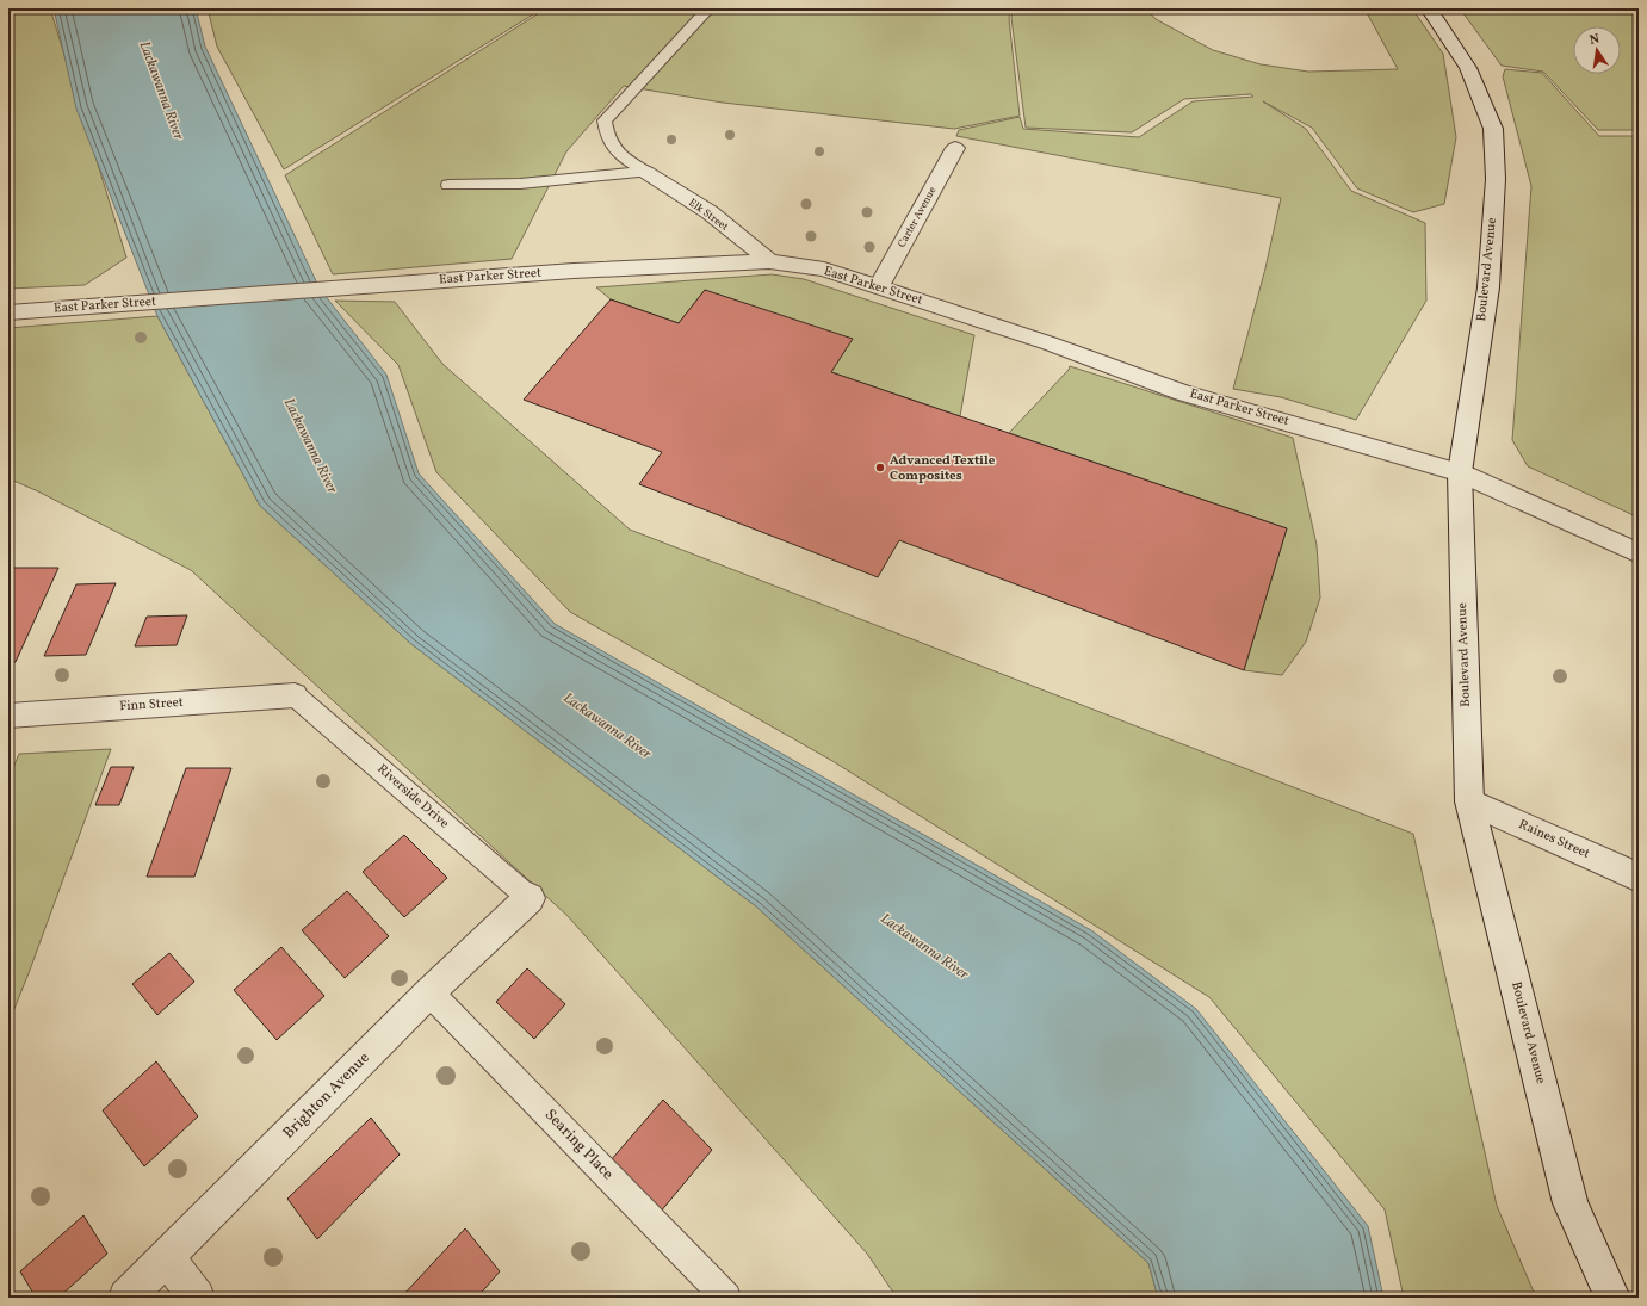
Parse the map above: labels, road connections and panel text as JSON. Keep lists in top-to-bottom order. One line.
{"streets":{"street":["Elk Street","Carter Avenue","Boulevard Avenue","East Parker Street","Finn Street","Raines Street","Brighton Avenue"],"lane":["Riverside Drive","Searing Place"]},"crossings":[["Elk Street","East Parker Street"],["Carter Avenue","East Parker Street"],["Boulevard Avenue","East Parker Street"],["Boulevard Avenue","Raines Street"],["Finn Street","Riverside Drive"],["Riverside Drive","Brighton Avenue"],["Brighton Avenue","Searing Place"]],"water":["Lackawanna River"],"places":["Advanced Textile Composites"],"north":"top"}
